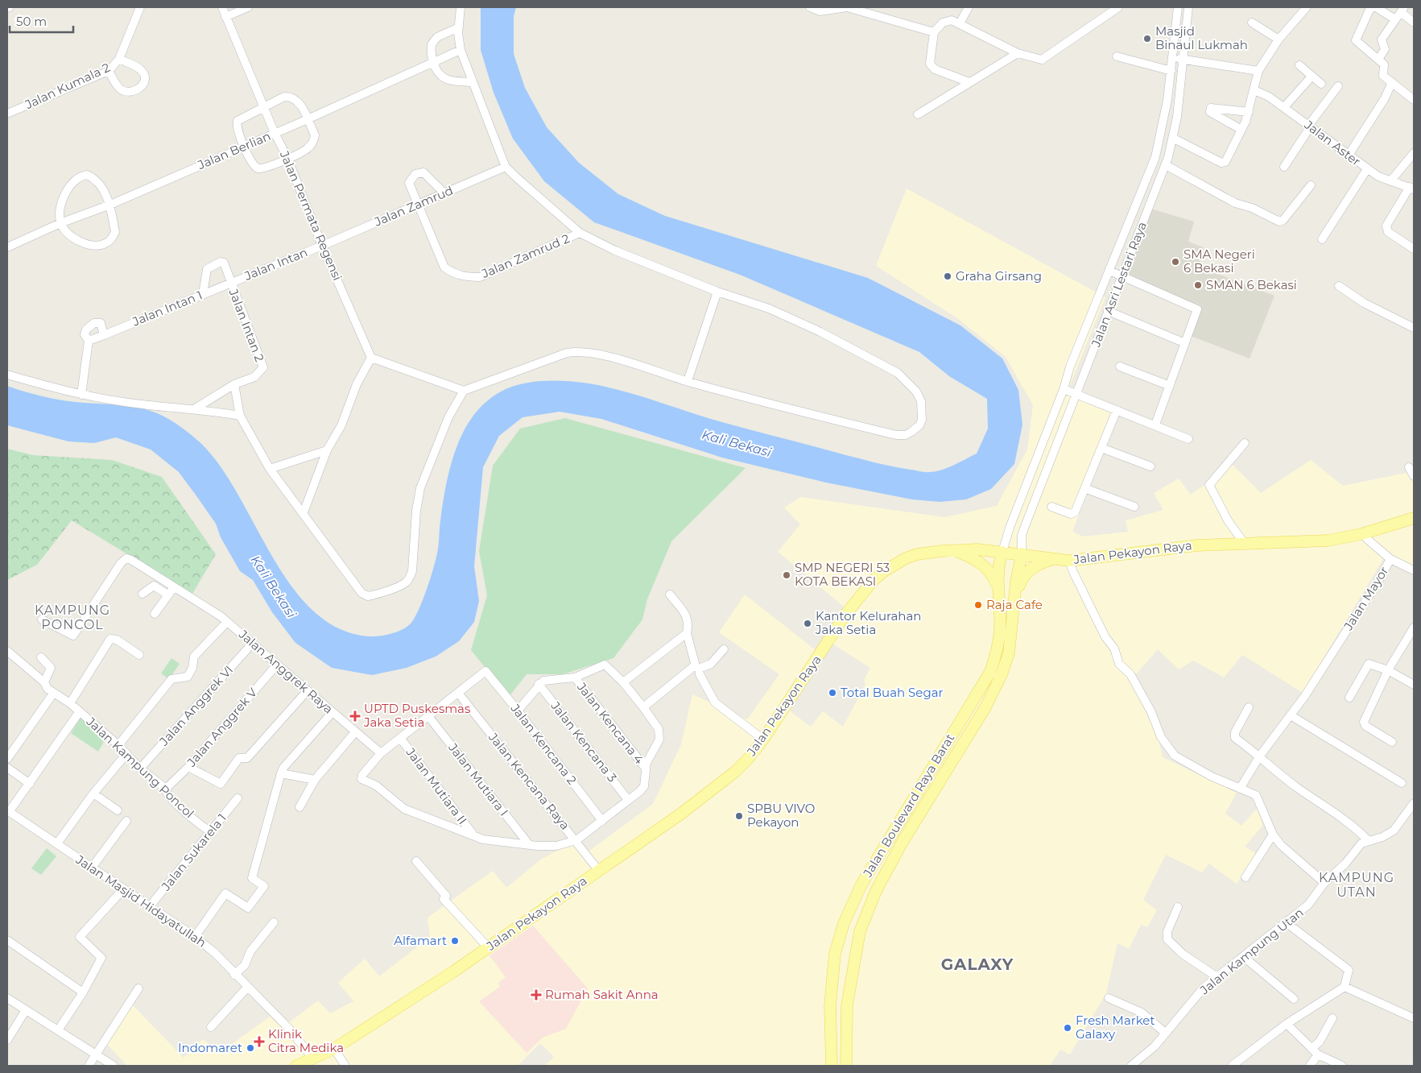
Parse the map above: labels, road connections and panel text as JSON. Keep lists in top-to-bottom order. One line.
{"streets":{"main road":["Jalan Pekayon Raya","Jalan Boulevard Raya Barat"],"street":["Jalan Kumala 2","Jalan Aster","Jalan Berlian","Jalan Zamrud","Jalan Permata Regensi","Jalan Zamrud 2","Jalan Intan","Jalan Asri Lestari Raya","Jalan Intan 1","Jalan Intan 2","Jalan Mayor","Jalan Anggrek Raya","Jalan Anggrek VI","Jalan Kencana 4","Jalan Anggrek V","Jalan Kencana 3","Jalan Kencana 2","Jalan Kampung Poncol","Jalan Mutiara I","Jalan Kencana Raya","Jalan Mutiara II","Jalan Sukarela 1","Jalan Masjid Hidayatullah","Jalan Kampung Utan"]},"crossings":[["Jalan Berlian","Jalan Permata Regensi"],["Jalan Zamrud","Jalan Permata Regensi"],["Jalan Zamrud","Jalan Zamrud 2"],["Jalan Zamrud","Jalan Intan"],["Jalan Permata Regensi","Jalan Intan"],["Jalan Intan","Jalan Intan 1"],["Jalan Intan","Jalan Intan 2"],["Jalan Asri Lestari Raya","Jalan Pekayon Raya"],["Jalan Asri Lestari Raya","Jalan Boulevard Raya Barat"],["Jalan Intan 1","Jalan Intan 2"],["Jalan Pekayon Raya","Jalan Mayor"],["Jalan Pekayon Raya","Jalan Kencana Raya"],["Jalan Pekayon Raya","Jalan Boulevard Raya Barat"],["Jalan Pekayon Raya","Jalan Masjid Hidayatullah"],["Jalan Anggrek Raya","Jalan Anggrek VI"],["Jalan Anggrek Raya","Jalan Anggrek V"],["Jalan Anggrek VI","Jalan Kampung Poncol"],["Jalan Anggrek V","Jalan Kampung Poncol"],["Jalan Kencana 2","Jalan Kencana Raya"],["Jalan Kampung Poncol","Jalan Sukarela 1"],["Jalan Sukarela 1","Jalan Masjid Hidayatullah"]],"districts":["KAMPUNG PONCOL","KAMPUNG UTAN","GALAXY"],"water":["Kali Bekasi"],"places":{"other":["Masjid Binaul Lukmah","SMA Negeri 6 Bekasi","Graha Girsang","SMAN 6 Bekasi","SMP NEGERI 53 KOTA BEKASI","Raja Cafe","Kantor Kelurahan Jaka Setia","Total Buah Segar","SPBU VIVO Pekayon","Alfamart","Fresh Market Galaxy","Indomaret"],"health":["UPTD Puskesmas Jaka Setia","Rumah Sakit Anna","Klinik Citra Medika"]},"scale_bar":"50 m"}
